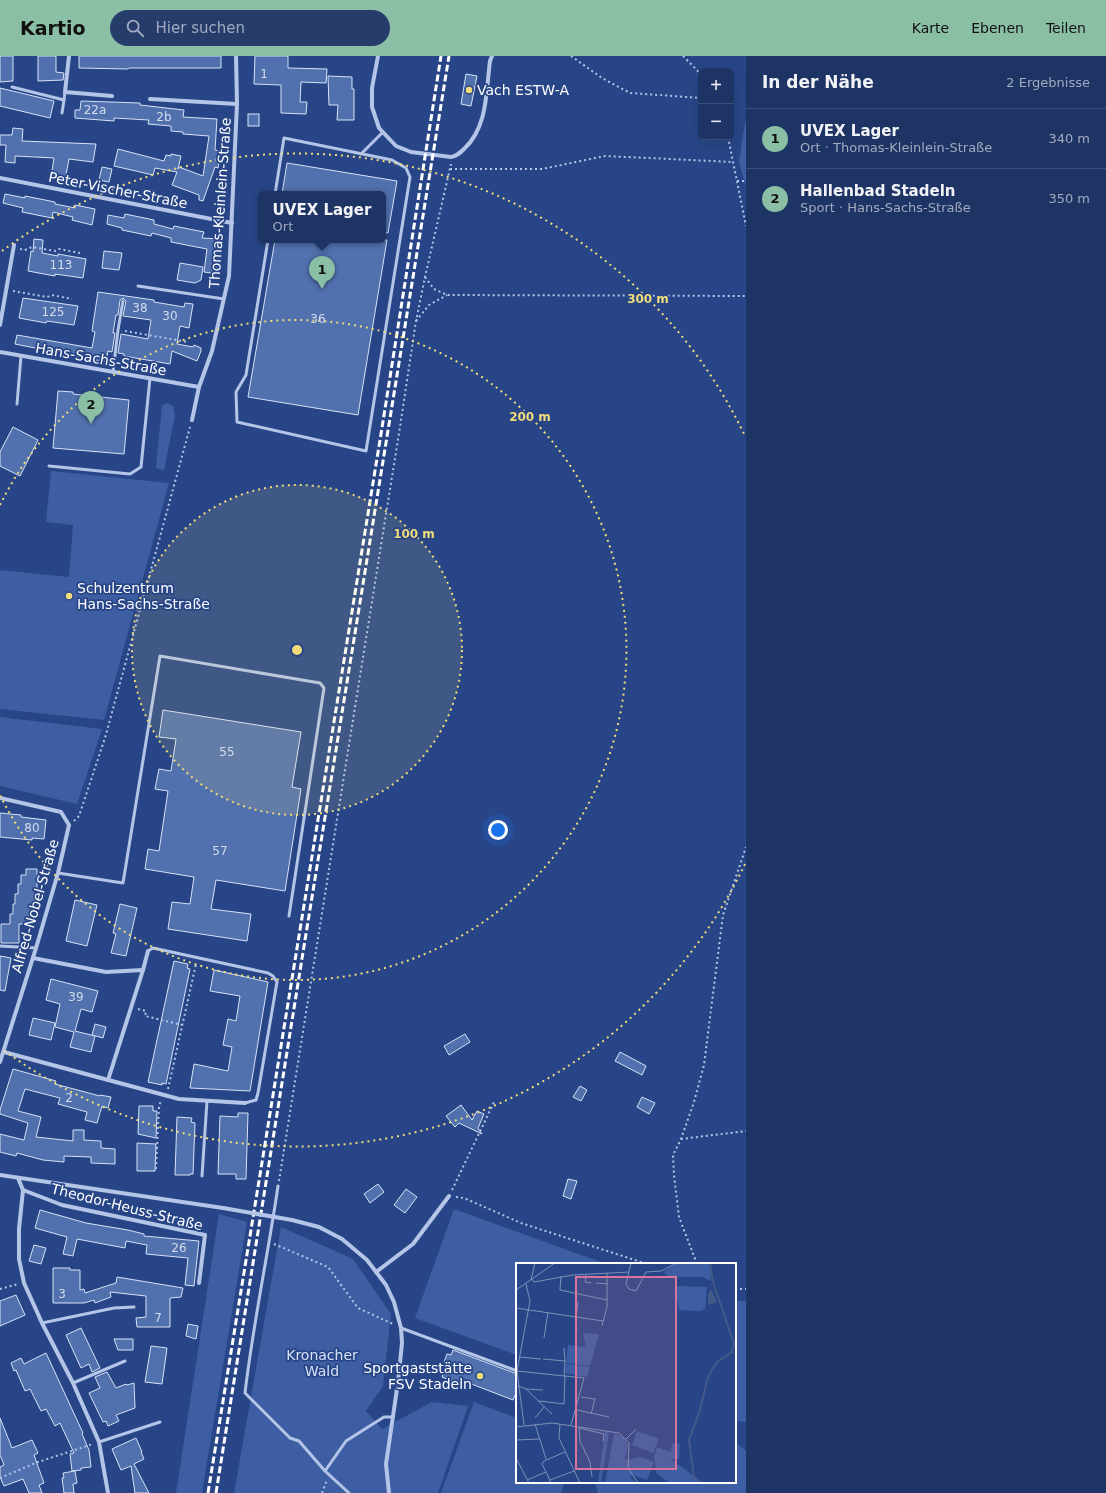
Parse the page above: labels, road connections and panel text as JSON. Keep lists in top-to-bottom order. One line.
{"streets":{"street":["Peter-Vischer-Straße","Thomas-Kleinlein-Straße","Hans-Sachs-Straße","Alfred-Nobel-Straße","Theodor-Heuss-Straße"]},"crossings":[["Peter-Vischer-Straße","Thomas-Kleinlein-Straße"],["Thomas-Kleinlein-Straße","Hans-Sachs-Straße"]],"parks":["Kronacher Wald"],"places":["Vach ESTW-A","Schulzentrum Hans-Sachs-Straße","Sportgaststätte FSV Stadeln"],"house_numbers":["1","22a","2b","113","38","125","30","36","55","80","57","39","2","26","3","7"],"page":{"header":"Kartio","search":"Hier suchen","nav":["Karte","Ebenen","Teilen"],"heading":["In der Nähe","2 Ergebnisse"],"map_buttons":["+","−"],"list":[{"mark":"1","name":"UVEX Lager","note":"Ort · Thomas-Kleinlein-Straße","value":"340 m"},{"mark":"2","name":"Hallenbad Stadeln","note":"Sport · Hans-Sachs-Straße","value":"350 m"}],"popup":["UVEX Lager","Ort"],"pins":["1","2"]},"rings":["300 m","200 m","100 m"]}
